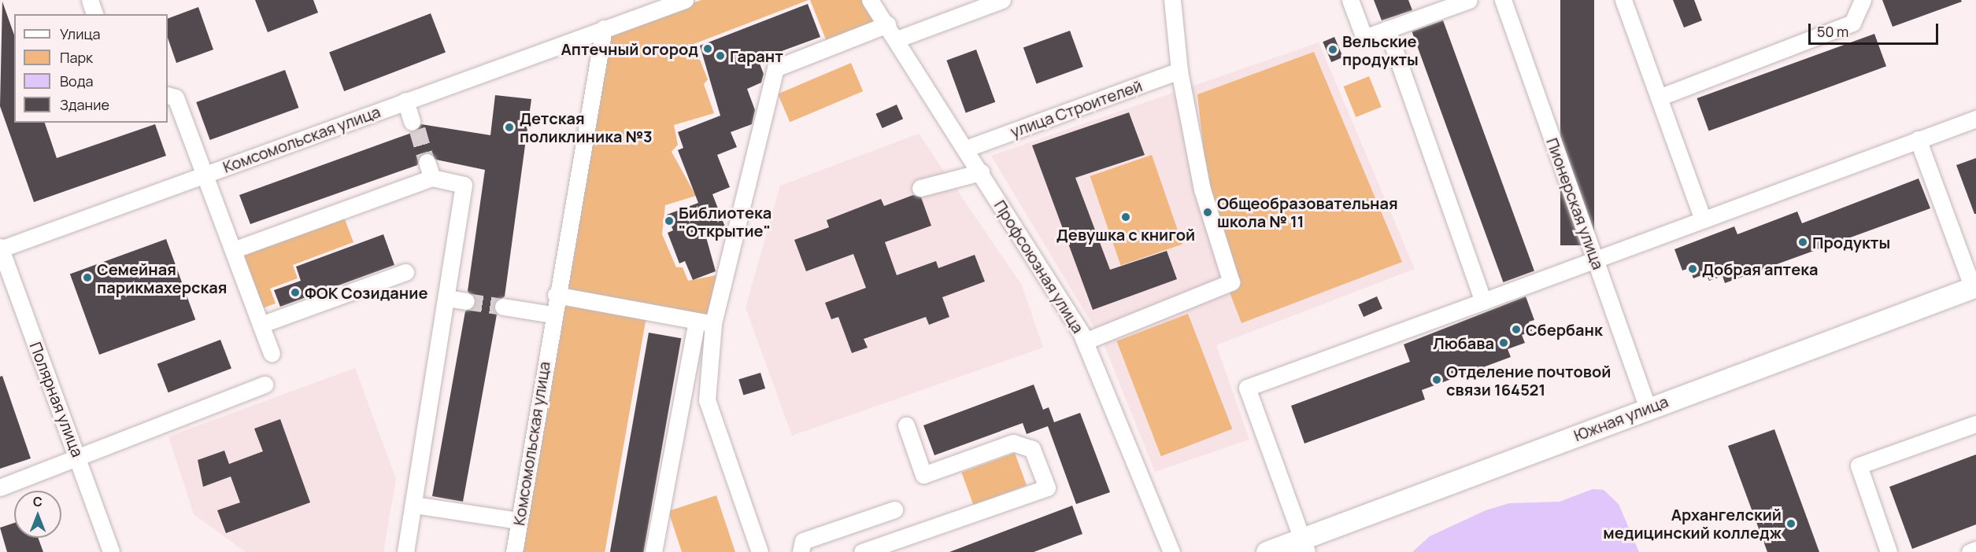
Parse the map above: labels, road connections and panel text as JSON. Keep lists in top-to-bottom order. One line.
{"streets":{"main road":["Южная улица"],"street":["улица Строителей","Комсомольская улица","Пионерская улица","Профсоюзная улица","Полярная улица"]},"crossings":[["Комсомольская улица","Полярная улица"],["Пионерская улица","Южная улица"]],"places":["Аптечный огород","Вельские продукты","Гарант","Детская поликлиника №3","Общеобразовательная школа № 11","Девушка с книгой","Библиотека \"Открытие\"","Продукты","Добрая аптека","Семейная парикмахерская","ФОК Созидание","Сбербанк","Любава","Отделение почтовой связи 164521","Архангелский медицинский колледж"],"legend":["Улица","Парк","Вода","Здание"],"scale_bar":"50 m","north":"top"}
